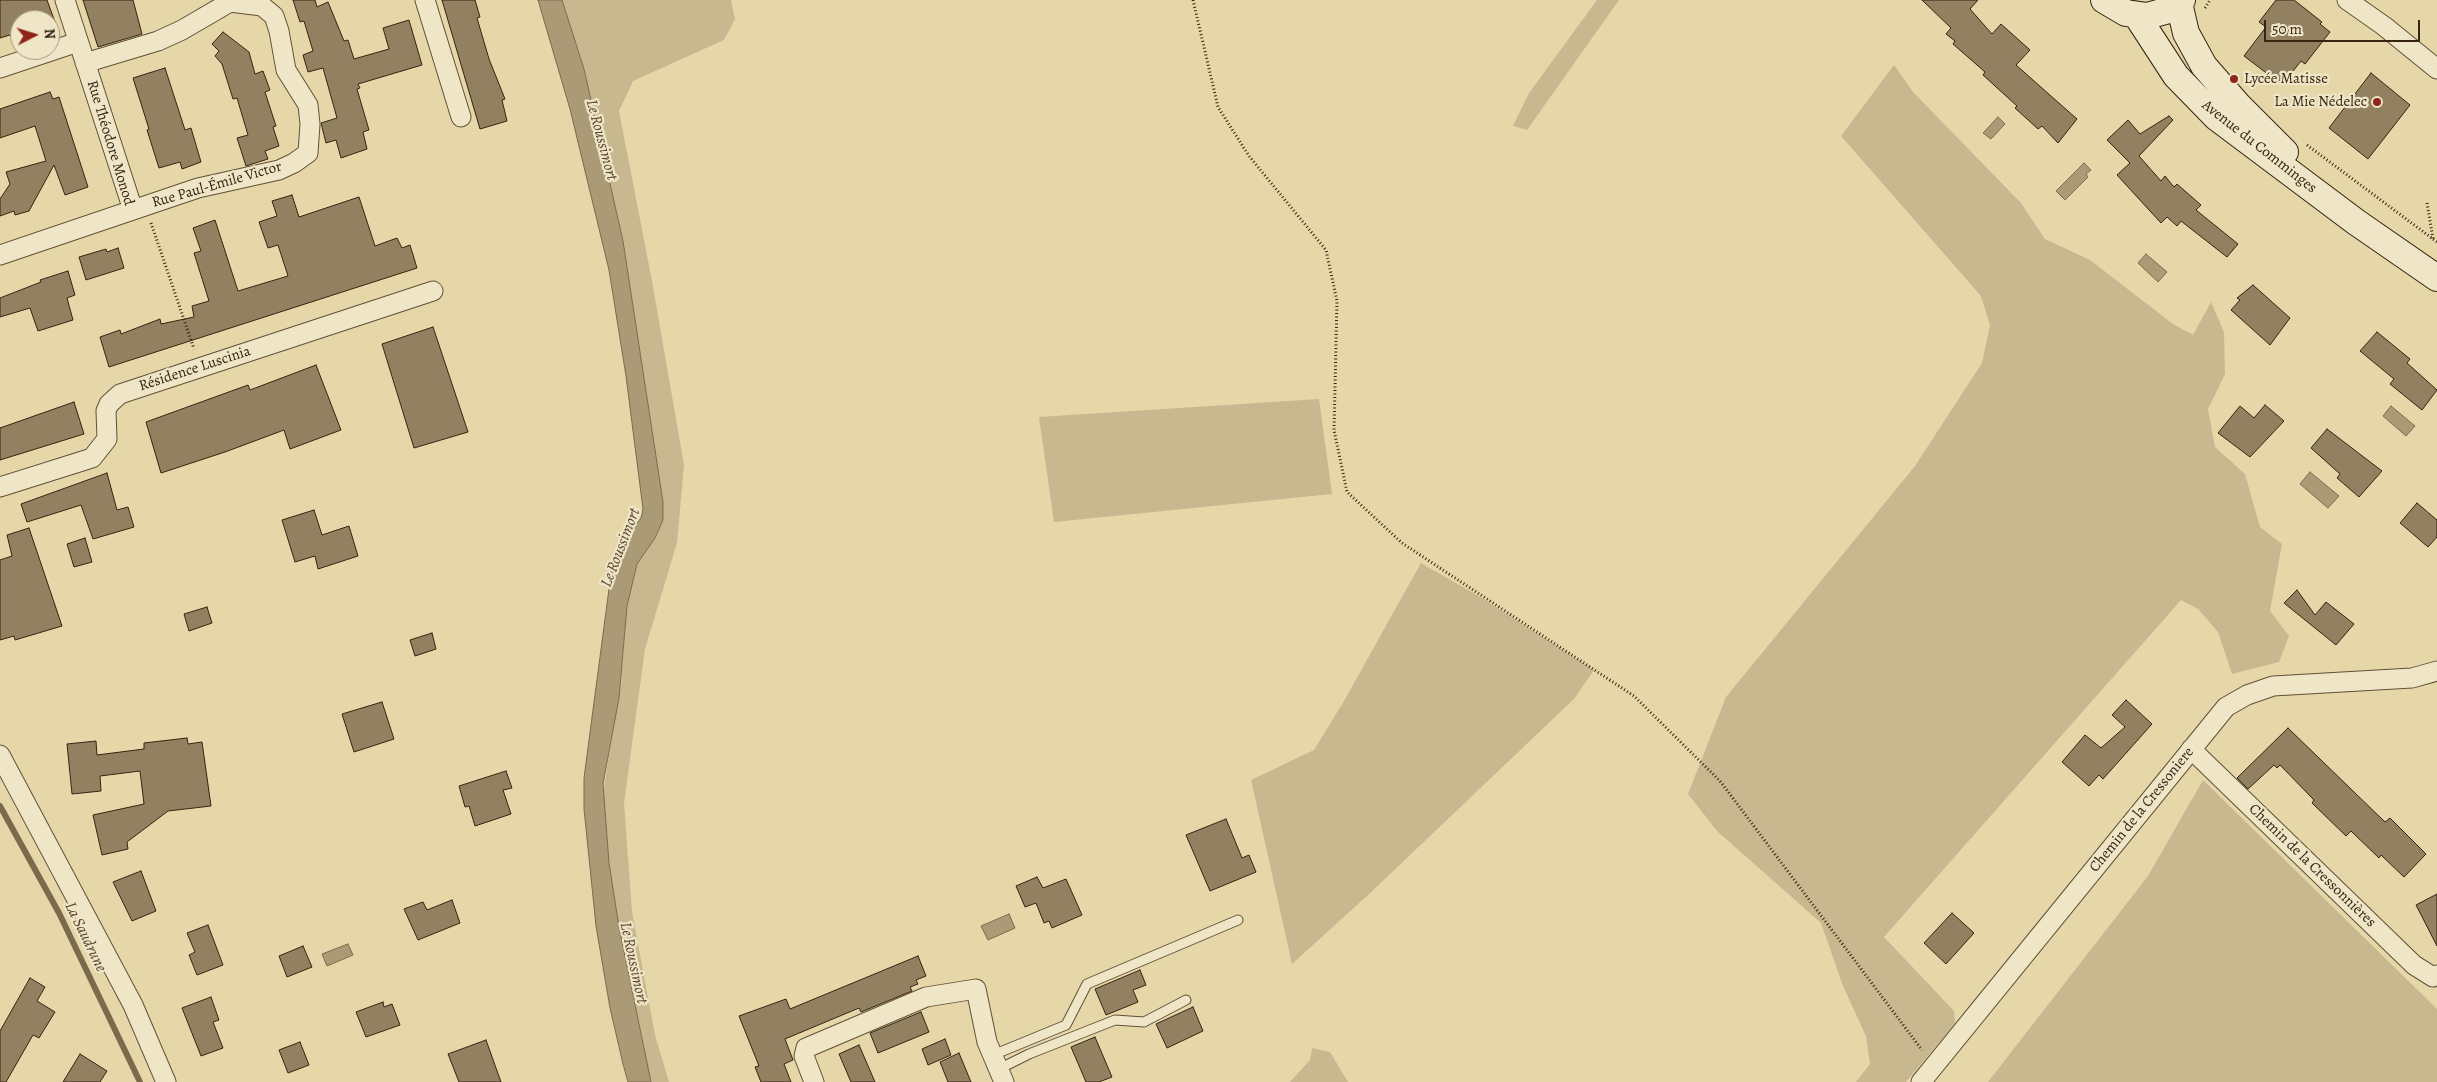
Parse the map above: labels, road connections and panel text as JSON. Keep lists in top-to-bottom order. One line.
{"streets":{"main road":["Avenue du Comminges"],"street":["Rue Théodore Monod","Rue Paul-Émile Victor","Résidence Luscinia","Chemin de la Cressoniere","Chemin de la Cressonnières"]},"crossings":[["Rue Théodore Monod","Rue Paul-Émile Victor"],["Chemin de la Cressoniere","Chemin de la Cressonnières"]],"water":["Le Roussimort","La Saudrune"],"places":["Lycée Matisse","La Mie Nédelec"],"scale_bar":"50 m","north":"right"}
